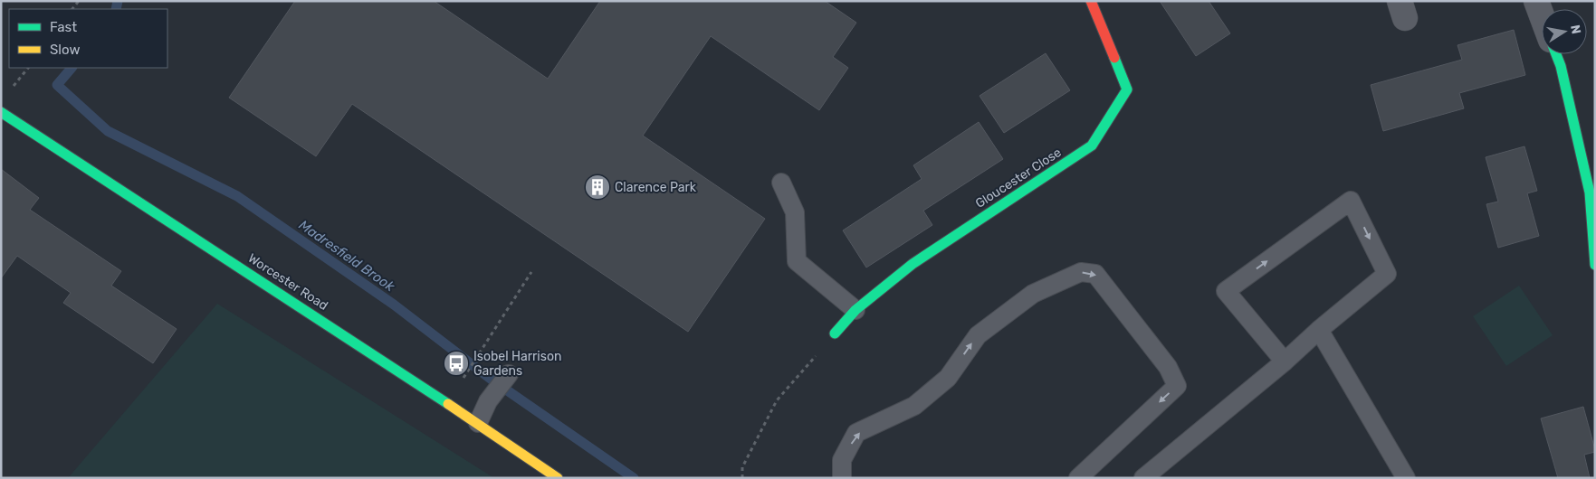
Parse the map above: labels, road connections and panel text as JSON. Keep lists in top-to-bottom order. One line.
{"streets":{"main road":["Gloucester Close","Worcester Road"]},"water":["Madresfield Brook"],"places":{"building":["Clarence Park"],"bus stop":["Isobel Harrison Gardens"]},"legend":["Fast","Slow"],"north":"right"}
